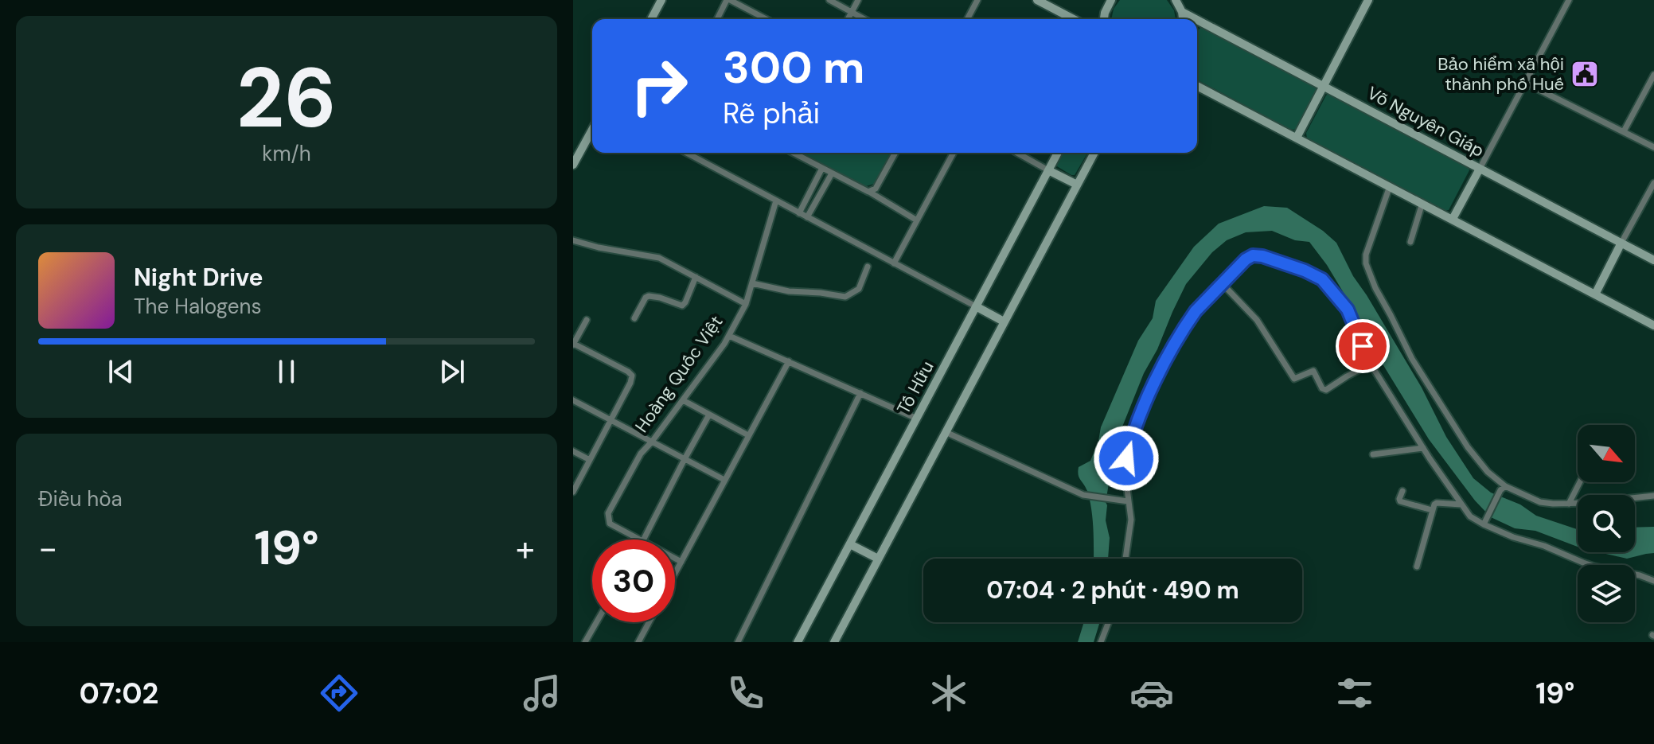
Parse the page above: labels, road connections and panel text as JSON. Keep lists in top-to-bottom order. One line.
{"streets":{"street":["Võ Nguyên Giáp","Hoàng Quốc Việt","Tố Hữu"]},"places":{"public building":["Bảo hiểm xã hội thành phố Huế"]},"north":"bottom right","page":{"tile":[["26","km/h"],"Điều hòa"],"turn":["300 m","Rẽ phải"],"song":["Night Drive","The Halogens"],"heat":["−","19°","+"],"limit":"30","trip":"07:04 · 2 phút · 490 m","tabs":["07:02","19°"]}}
